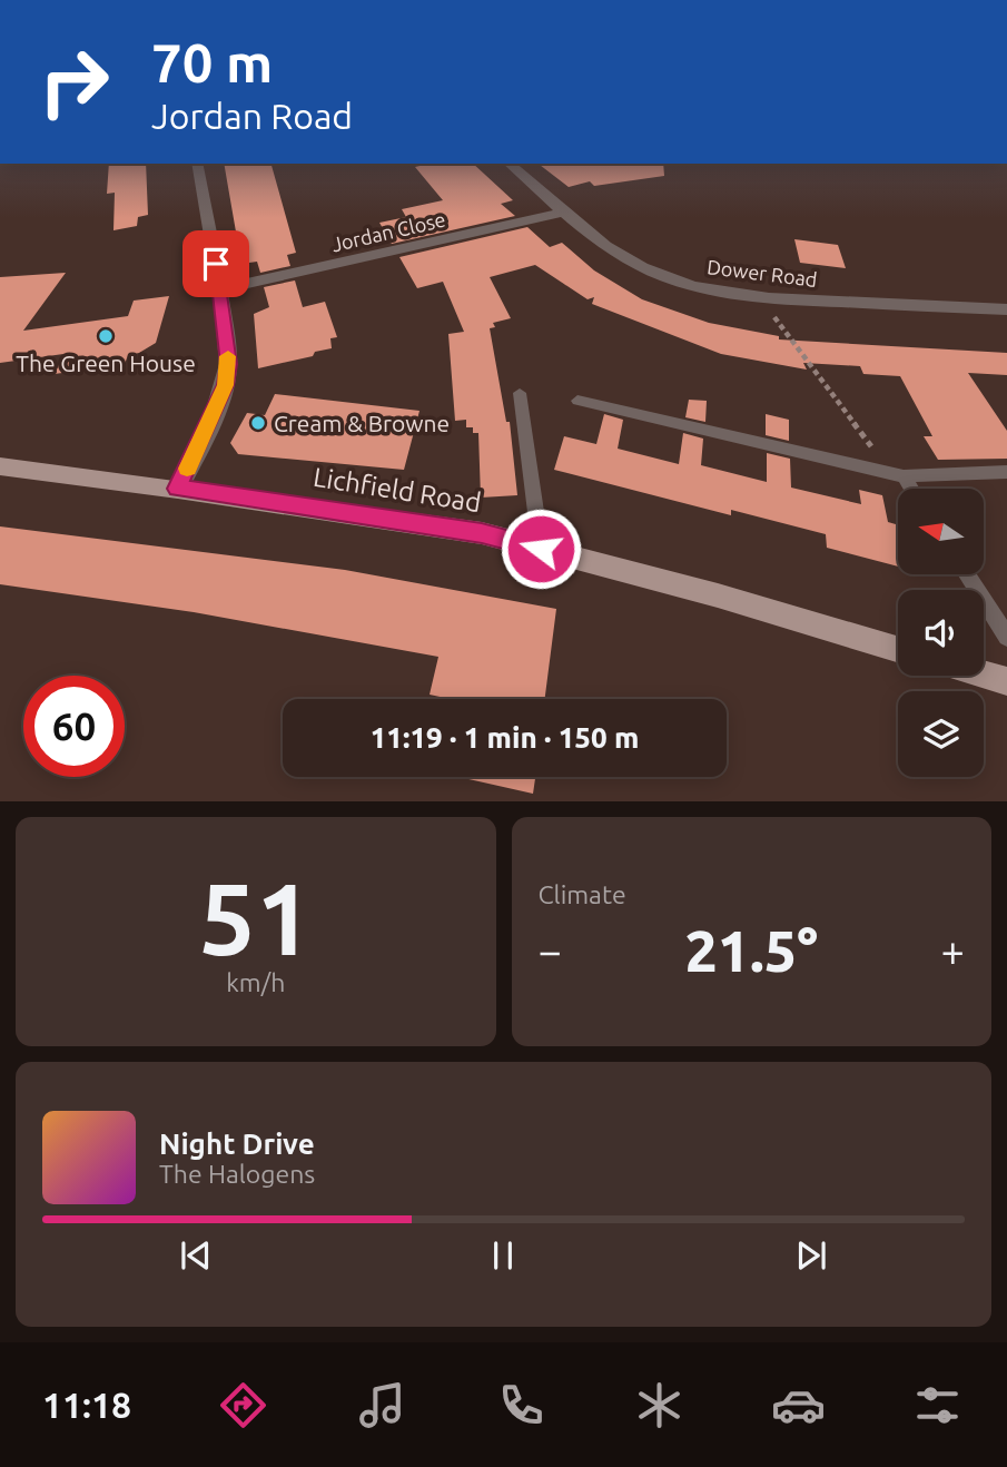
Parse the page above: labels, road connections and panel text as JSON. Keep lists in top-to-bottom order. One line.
{"streets":{"main road":["Lichfield Road"],"street":["Jordan Close","Dower Road"]},"crossings":[["Jordan Close","Dower Road"]],"places":["The Green House","Cream & Browne"],"north":"left","page":{"turn":["70 m","Jordan Road"],"limit":"60","trip":"11:19 · 1 min · 150 m","tile":[["51","km/h"],"Climate"],"heat":["−","21.5°","+"],"song":["Night Drive","The Halogens"],"tabs":"11:18"}}
